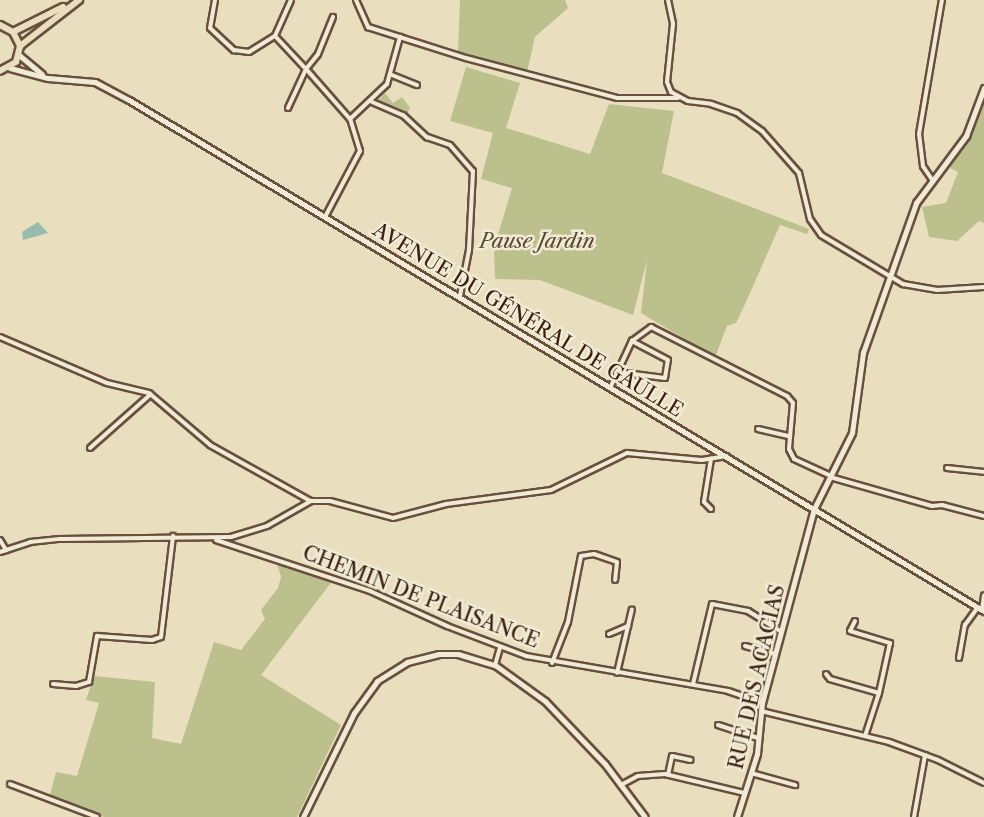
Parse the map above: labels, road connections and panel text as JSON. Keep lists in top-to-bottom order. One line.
{"streets":{"main road":["AVENUE DU GÉNÉRAL DE GAULLE"],"street":["CHEMIN DE PLAISANCE","RUE DES ACACIAS"]},"crossings":[["AVENUE DU GÉNÉRAL DE GAULLE","RUE DES ACACIAS"],["CHEMIN DE PLAISANCE","RUE DES ACACIAS"]],"parks":["Pause Jardin"]}
